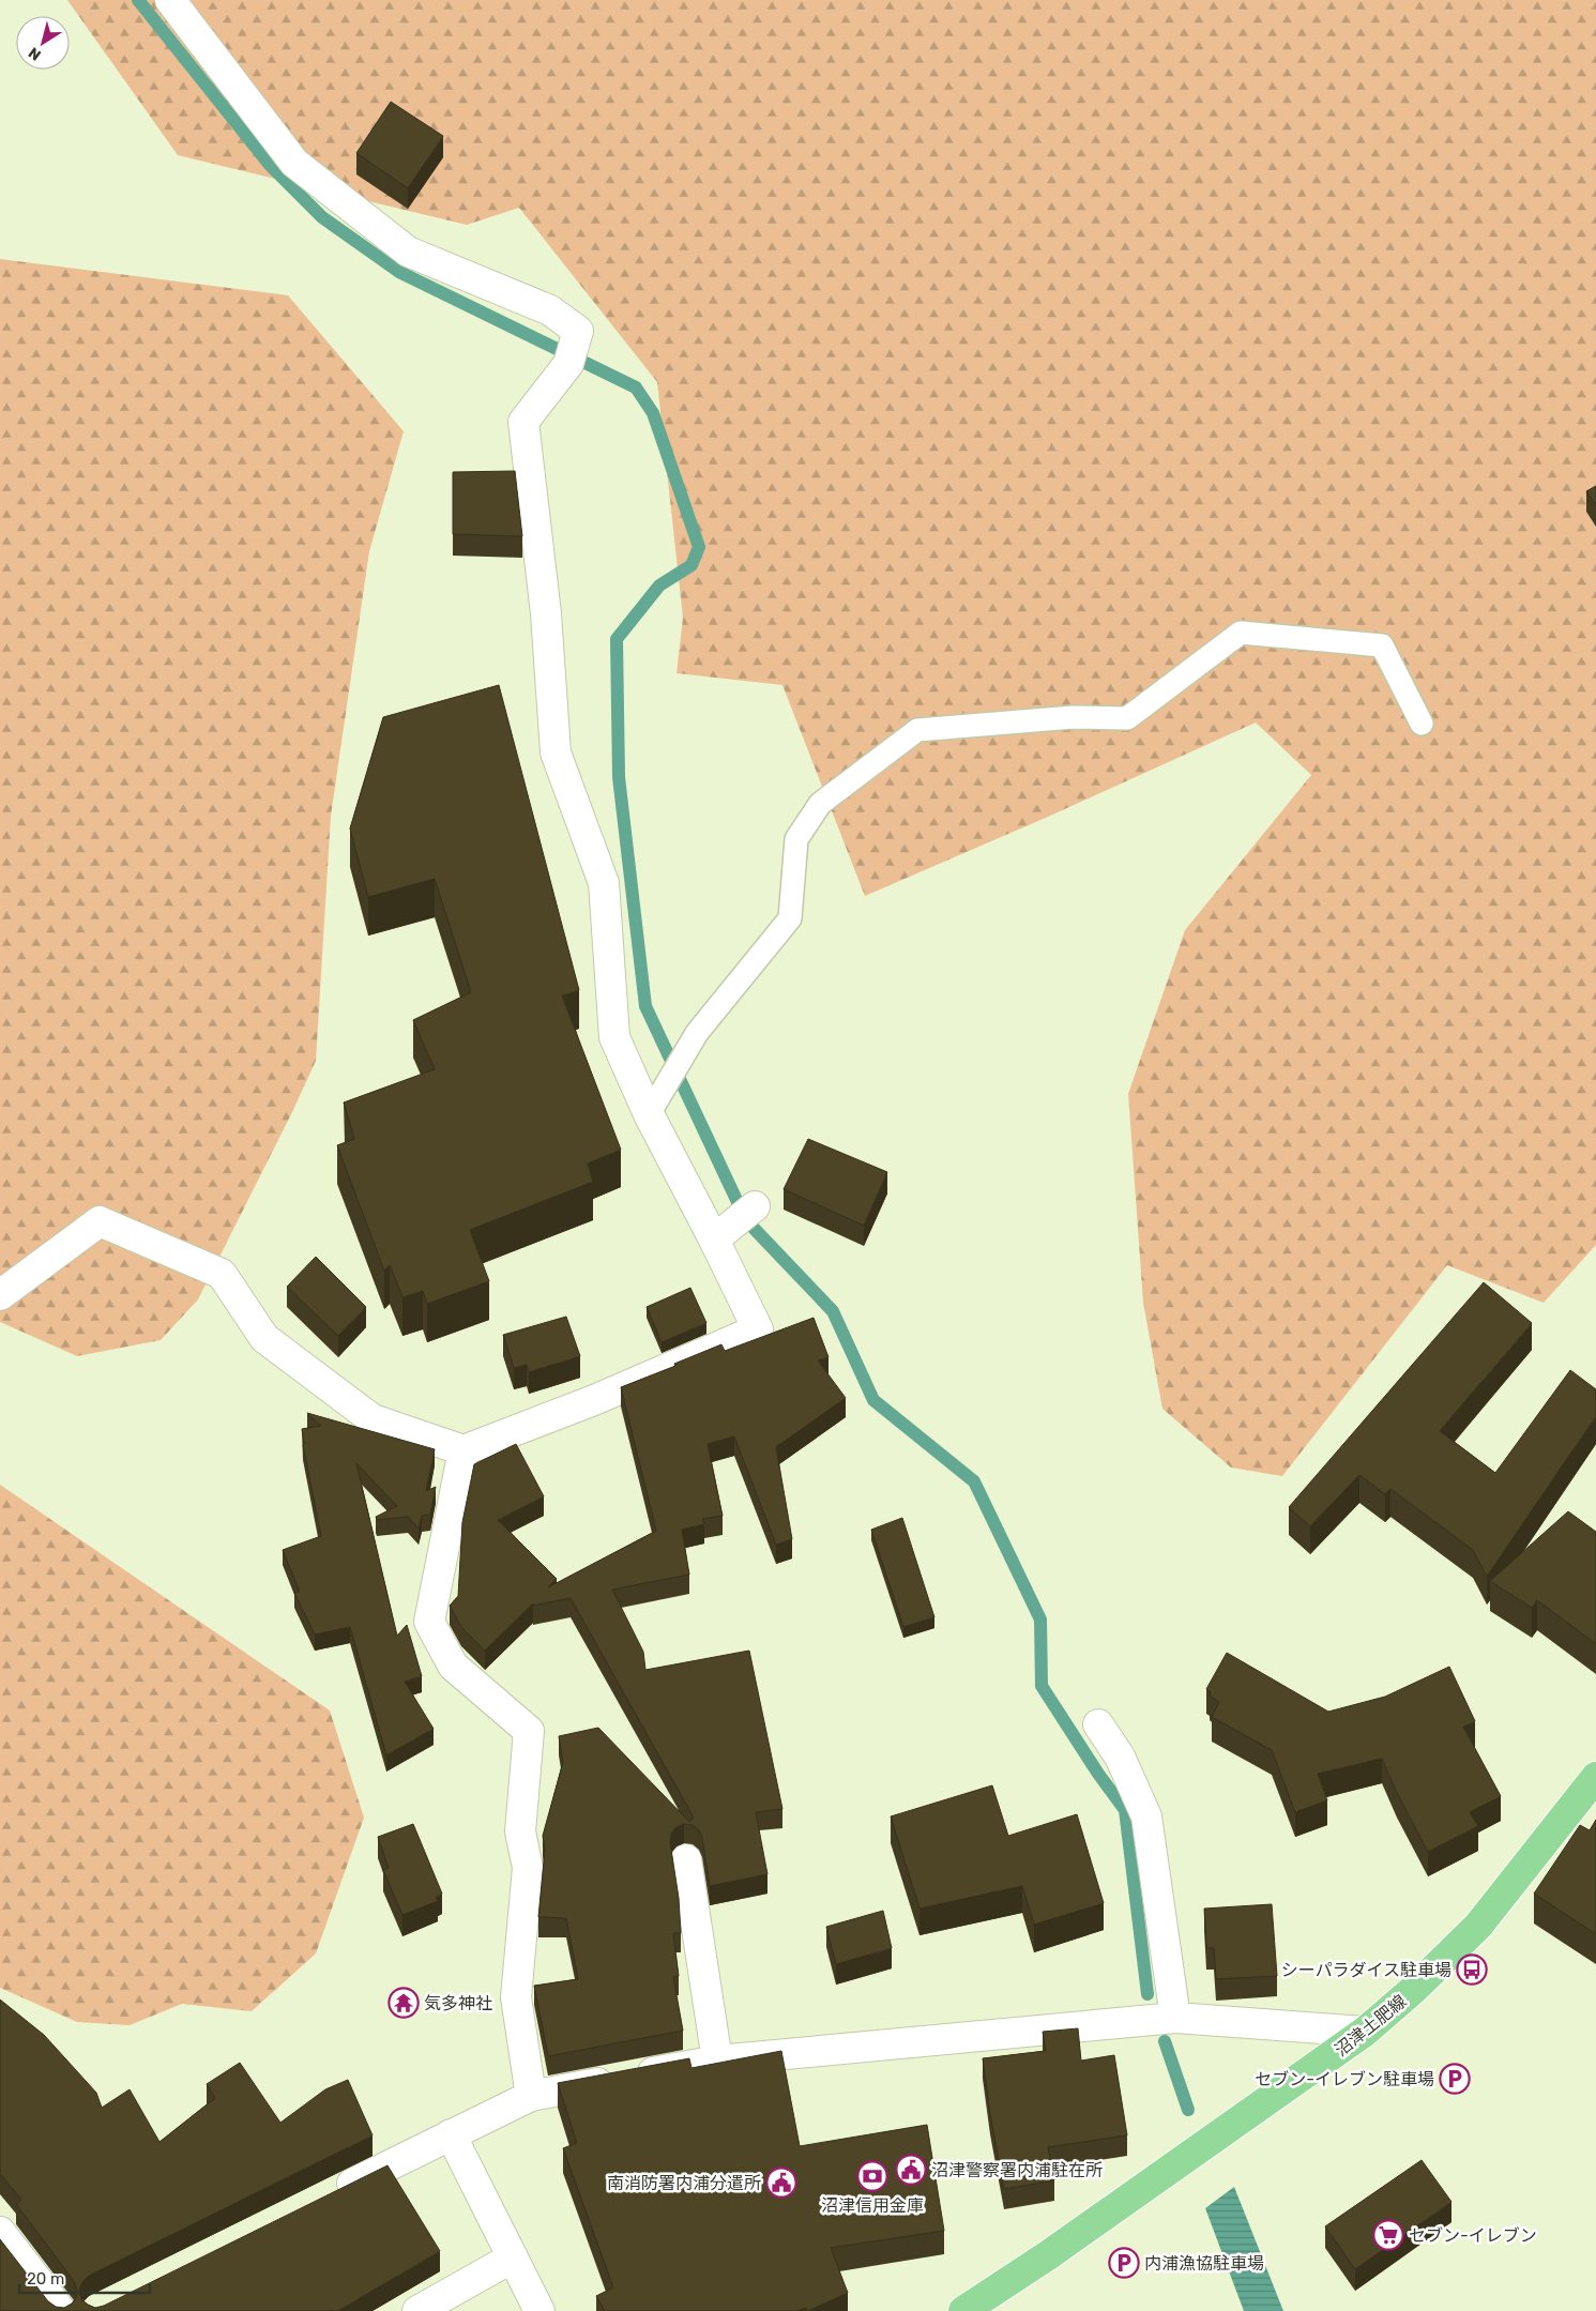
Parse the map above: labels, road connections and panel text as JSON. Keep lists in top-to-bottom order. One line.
{"streets":{"main road":["沼津土肥線"]},"places":{"bus stop":["シーパラダイス駐車場"],"temple":["気多神社"],"parking":["セブン-イレブン駐車場","内浦漁協駐車場"],"public building":["沼津警察署内浦駐在所","南消防署内浦分遣所"],"bank":["沼津信用金庫"],"supermarket":["セブン-イレブン"]},"scale_bar":"20 m","north":"bottom left"}
